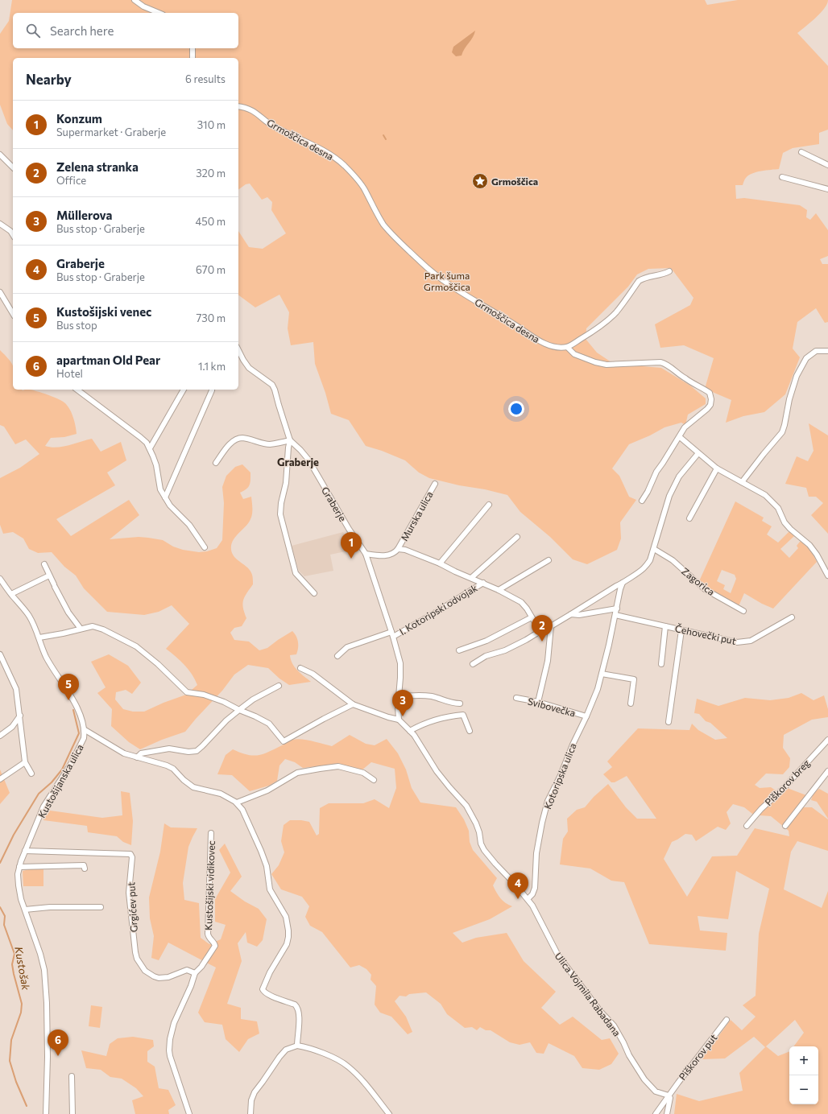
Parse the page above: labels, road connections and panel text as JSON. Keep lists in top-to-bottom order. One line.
{"streets":{"street":["Grmoščica desna","Graberje","Murska ulica","Zagorica","I. Kotoripski odvojak","Čehovečki put","Svibovečka","Kotoripska ulica","Kustošijanska ulica","Piškorov breg","Kustošijski vidikovec","Grgićev put","Ulica Vojmila Rabadana","Piškorov put"]},"crossings":[["Graberje","I. Kotoripski odvojak"],["Čehovečki put","Kotoripska ulica"],["Svibovečka","Kotoripska ulica"],["Kotoripska ulica","Ulica Vojmila Rabadana"],["Kustošijanska ulica","Grgićev put"],["Kustošijski vidikovec","Grgićev put"],["Ulica Vojmila Rabadana","Piškorov put"]],"districts":["Graberje"],"water":["Kustošak"],"parks":["Park šuma Grmoščica"],"places":{"place":["Grmoščica"]},"page":{"search":"Search here","heading":["Nearby","6 results"],"list":[{"mark":"1","name":"Konzum","note":"Supermarket · Graberje","value":"310 m"},{"mark":"2","name":"Zelena stranka","note":"Office","value":"320 m"},{"mark":"3","name":"Müllerova","note":"Bus stop · Graberje","value":"450 m"},{"mark":"4","name":"Graberje","note":"Bus stop · Graberje","value":"670 m"},{"mark":"5","name":"Kustošijski venec","note":"Bus stop","value":"730 m"},{"mark":"6","name":"apartman Old Pear","note":"Hotel","value":"1.1 km"}],"pins":["1","2","5","3","4","6"],"map_buttons":["+","−"]}}
